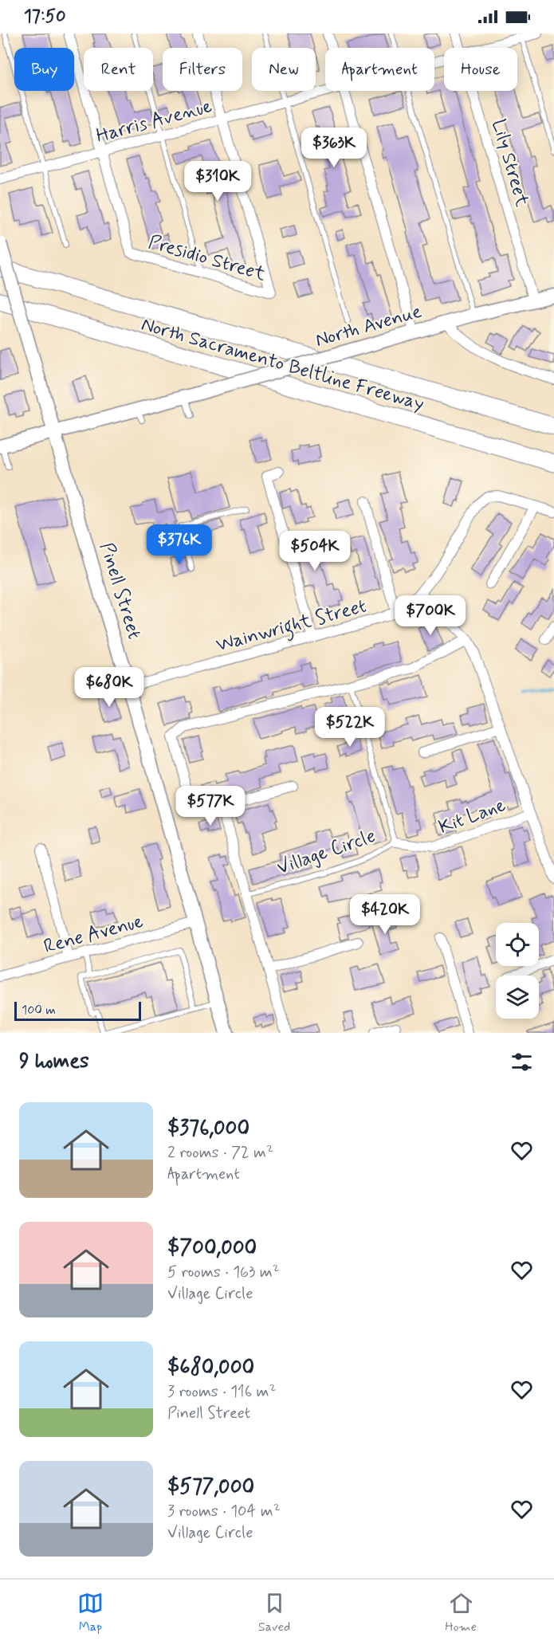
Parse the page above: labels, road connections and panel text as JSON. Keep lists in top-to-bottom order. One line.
{"streets":{"highway":["North Sacramento Beltline Freeway"],"street":["Harris Avenue","Lily Street","Presidio Street","North Avenue","Pinell Street","Wainwright Street","Kit Lane","Rene Avenue"],"lane":["Village Circle"]},"crossings":[["Harris Avenue","Presidio Street"],["Lily Street","North Avenue"],["North Avenue","Pinell Street"],["Pinell Street","Wainwright Street"],["Pinell Street","Rene Avenue"],["Kit Lane","Village Circle"]],"scale_bar":"100 m","page":{"status":"17:50","chip":["Buy","Rent","Filters","New","Apartment","House"],"price":["$363K","$310K","$376K","$504K","$700K","$680K","$522K","$577K","$420K"],"scale":"100 m","heading":"9 homes","list":[{"name":"$376,000","note":"2 rooms · 72 m² · Apartment"},{"name":"$700,000","note":"5 rooms · 163 m² · Village Circle"},{"name":"$680,000","note":"3 rooms · 116 m² · Pinell Street"},{"name":"$577,000","note":"3 rooms · 104 m² · Village Circle"}],"tabs":["Map","Saved","Home"]}}
